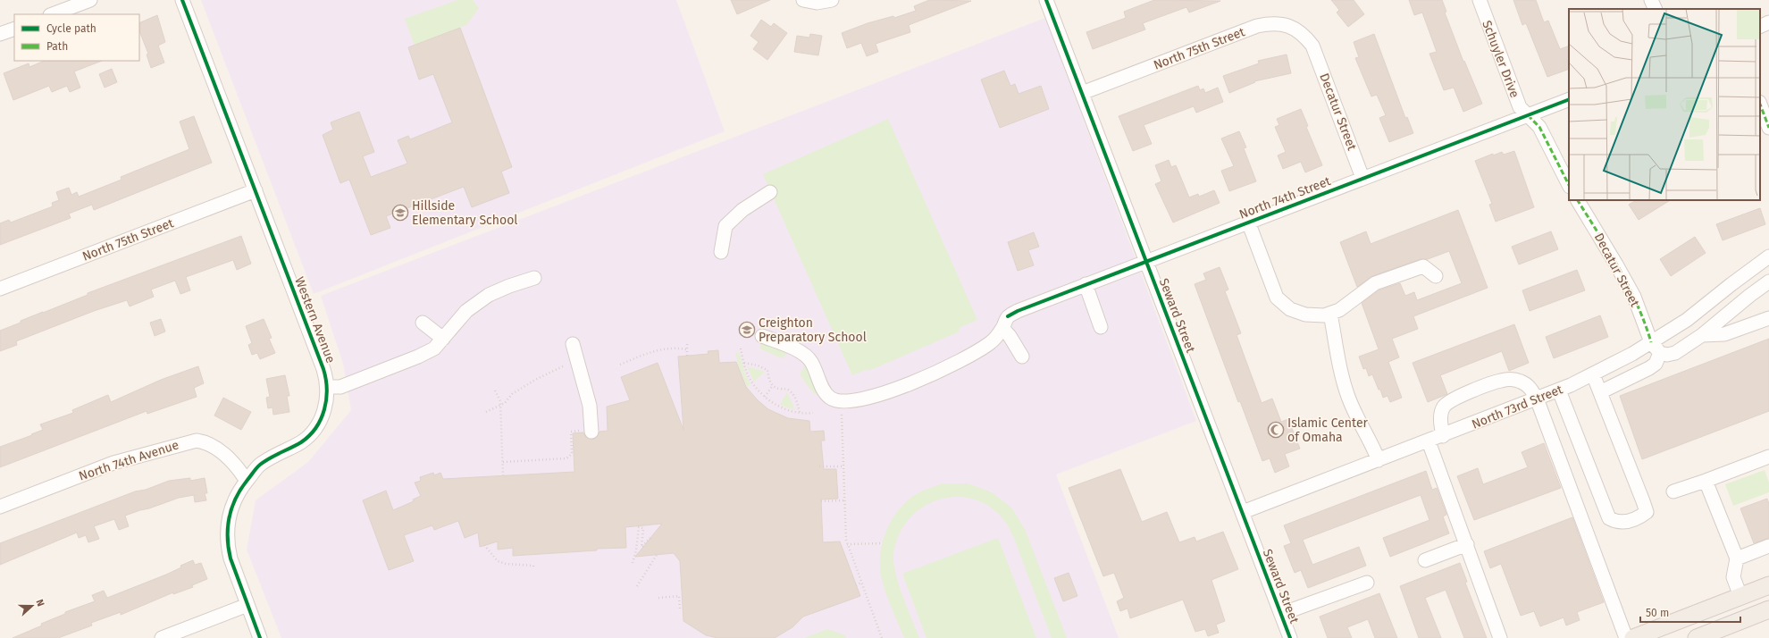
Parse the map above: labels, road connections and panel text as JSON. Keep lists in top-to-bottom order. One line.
{"streets":{"street":["North 75th Street","Schuyler Drive","Decatur Street","North 74th Street","Seward Street","Western Avenue","North 73rd Street","North 74th Avenue"]},"crossings":[["North 75th Street","Decatur Street"],["North 75th Street","Seward Street"],["North 75th Street","Western Avenue"],["Schuyler Drive","North 74th Street"],["Decatur Street","North 74th Street"],["Decatur Street","North 73rd Street"],["North 74th Street","Seward Street"],["Seward Street","North 73rd Street"],["Western Avenue","North 74th Avenue"]],"places":{"school or university":["Hillside Elementary School","Creighton Preparatory School"],"mosque":["Islamic Center of Omaha"]},"legend":["Cycle path","Path"],"scale_bar":"50 m","north":"right"}
